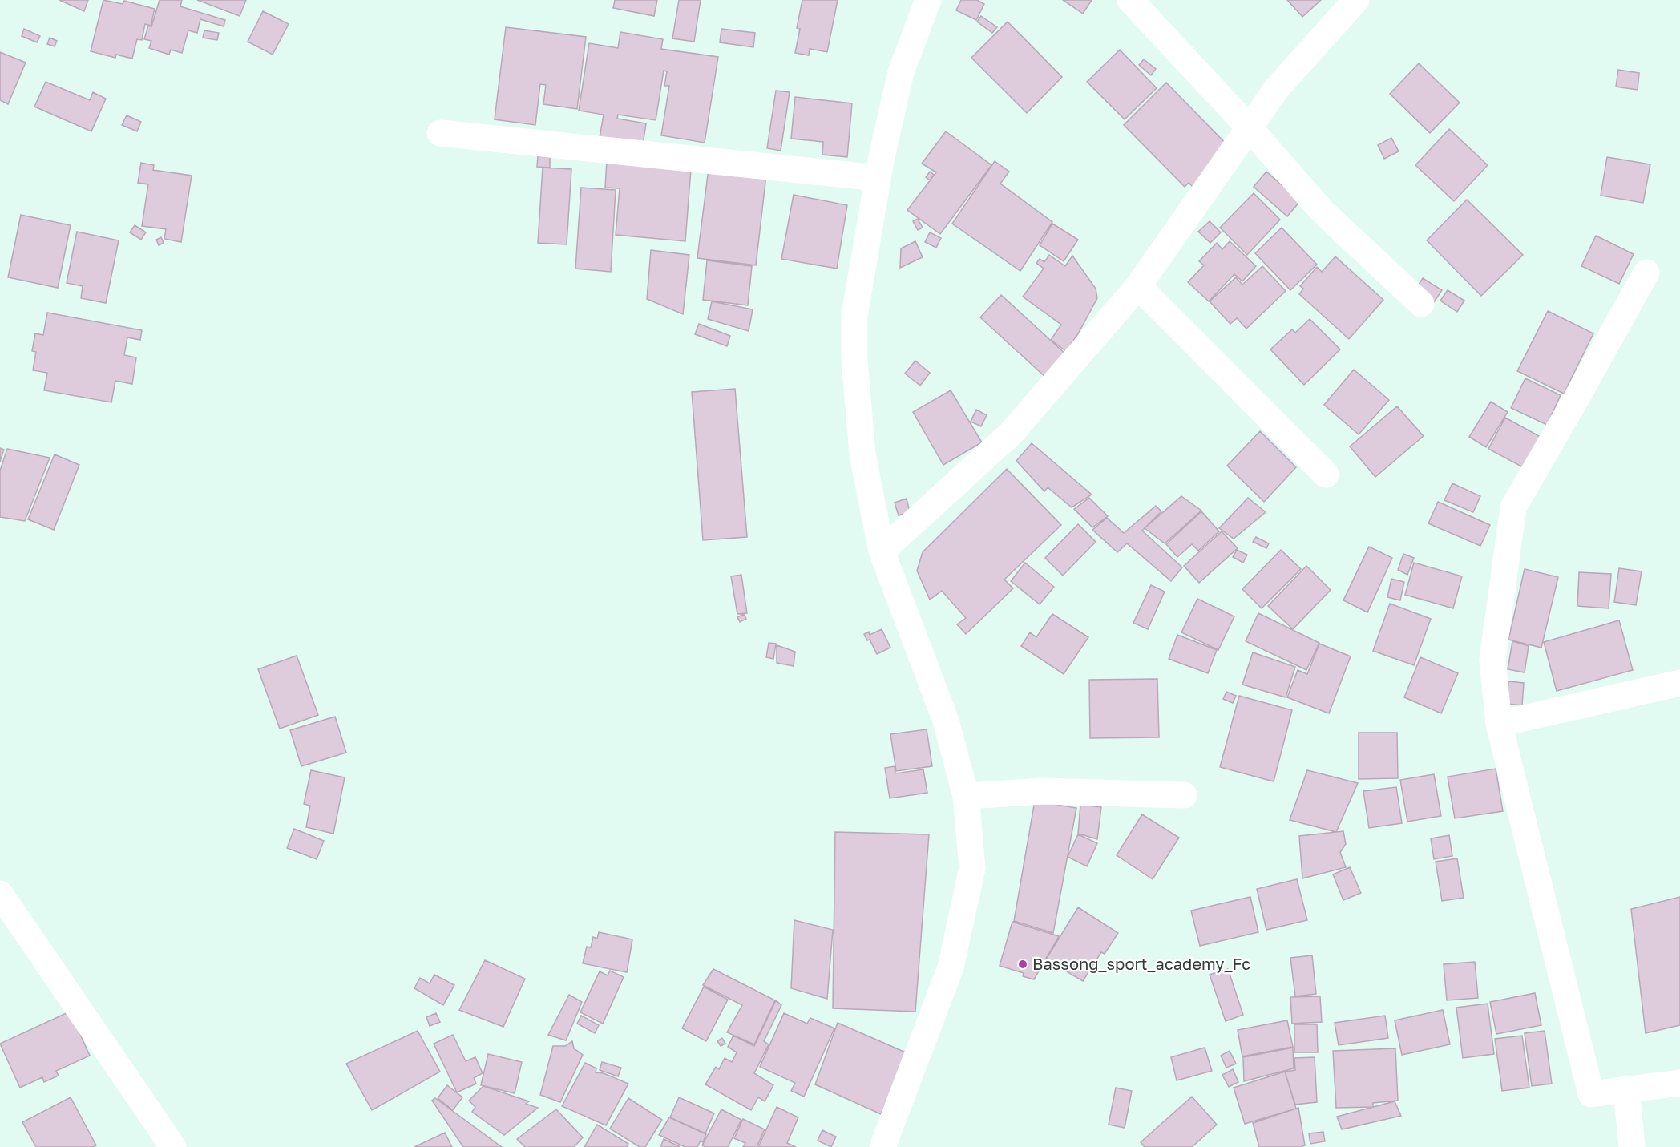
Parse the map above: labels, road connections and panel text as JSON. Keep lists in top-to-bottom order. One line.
{"places":["Bassong_sport_academy_Fc"]}
